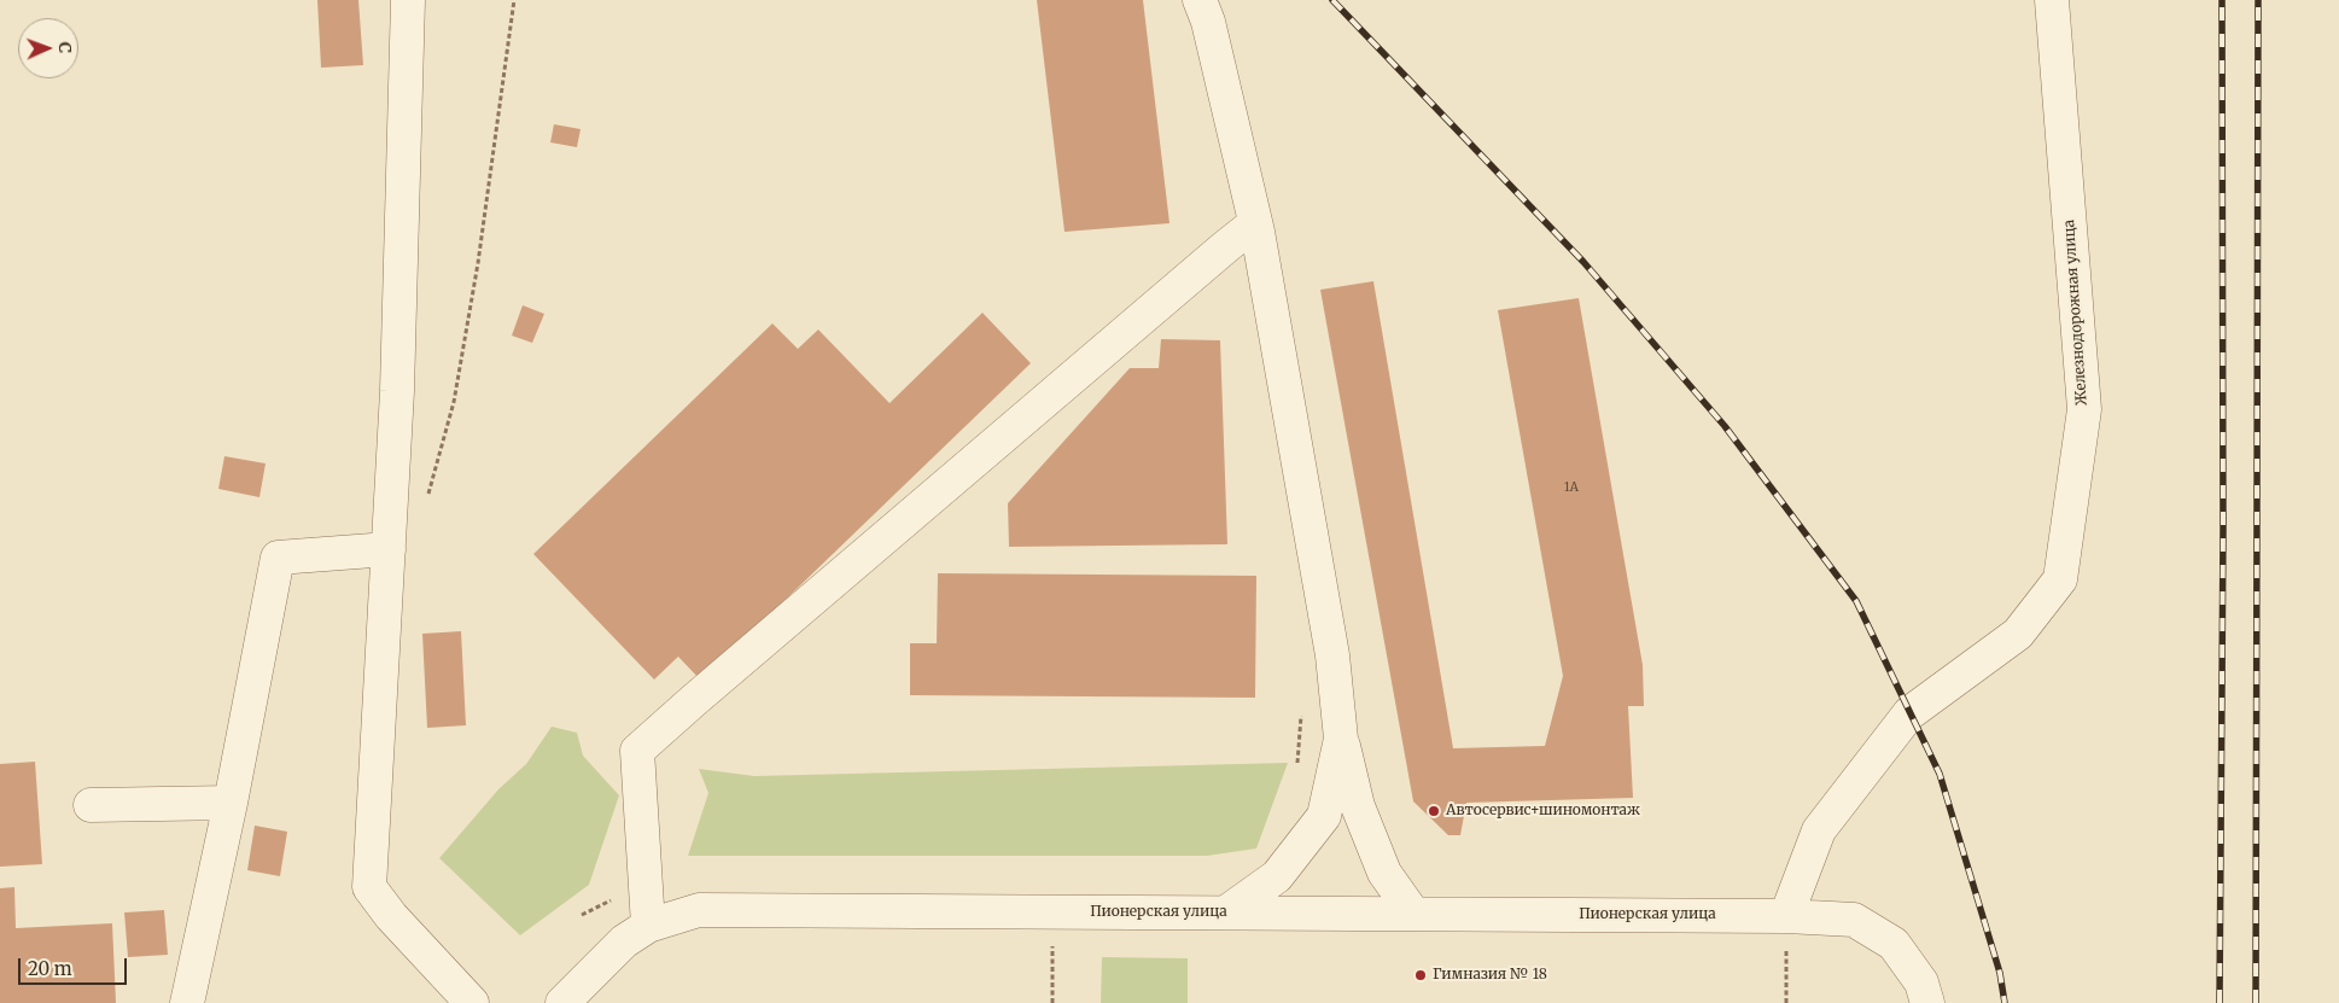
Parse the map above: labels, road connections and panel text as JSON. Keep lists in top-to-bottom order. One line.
{"streets":{"street":["Железнодорожная улица","Пионерская улица"]},"crossings":[["Железнодорожная улица","Пионерская улица"]],"places":["Автосервис+шиномонтаж","Гимназия № 18"],"house_numbers":["1А"],"scale_bar":"20 m","north":"right"}
